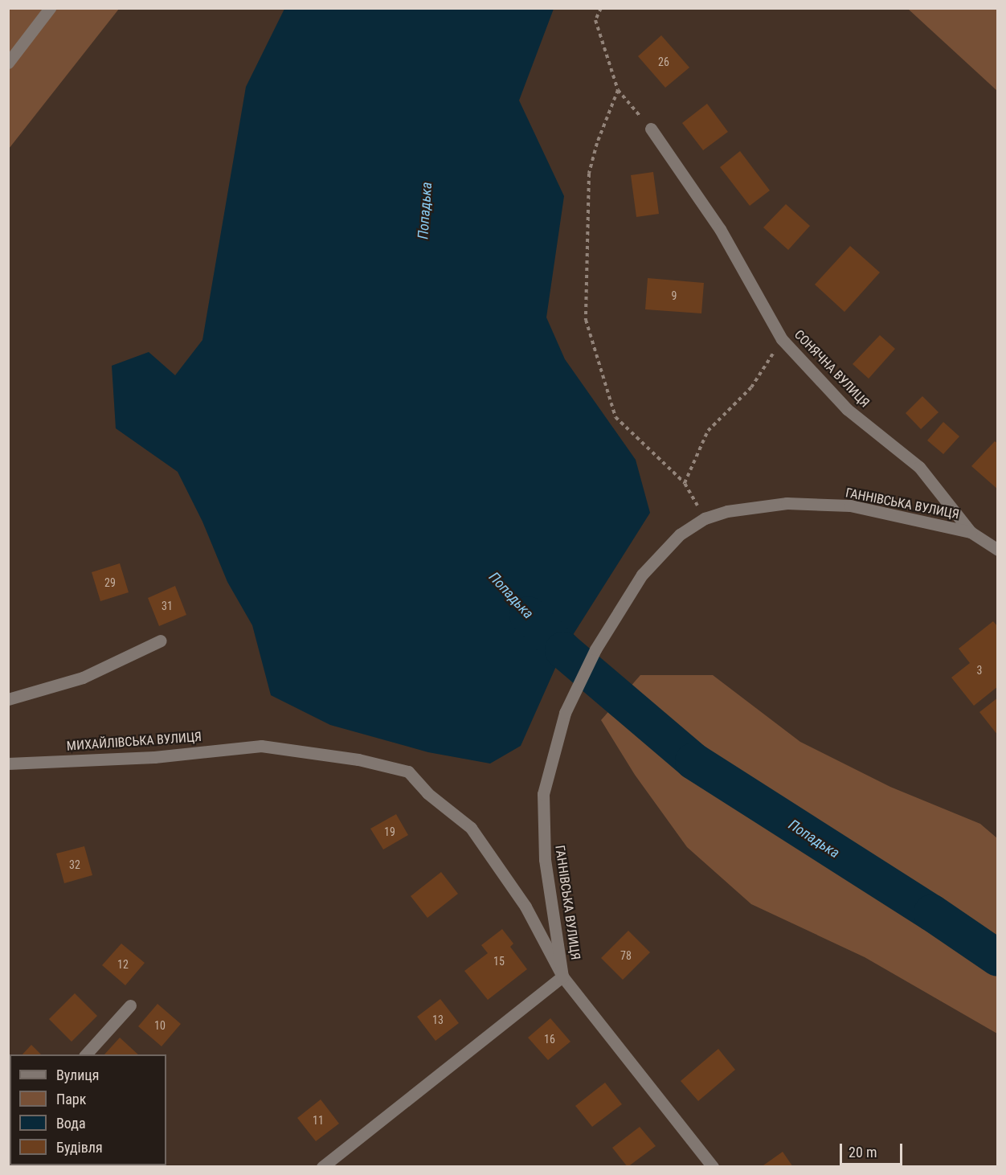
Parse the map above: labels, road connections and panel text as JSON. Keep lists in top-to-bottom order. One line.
{"streets":{"street":["СОНЯЧНА ВУЛИЦЯ","ГАННІВСЬКА ВУЛИЦЯ","МИХАЙЛІВСЬКА ВУЛИЦЯ"]},"crossings":[["СОНЯЧНА ВУЛИЦЯ","ГАННІВСЬКА ВУЛИЦЯ"],["ГАННІВСЬКА ВУЛИЦЯ","МИХАЙЛІВСЬКА ВУЛИЦЯ"]],"water":["Попадька"],"house_numbers":["26","9","29","31","3","19","32","78","15","12","13","10","16","11"],"legend":["Вулиця","Парк","Вода","Будівля"],"scale_bar":"20 m"}
